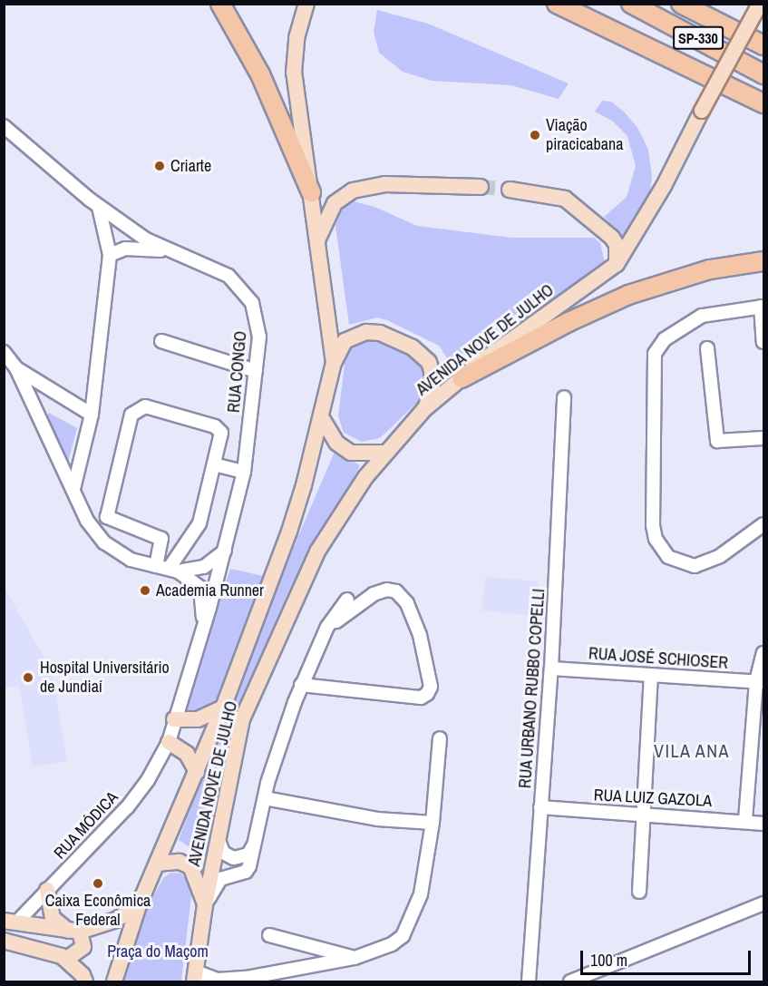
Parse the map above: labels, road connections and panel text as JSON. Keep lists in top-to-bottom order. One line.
{"streets":{"highway":["SP-330"],"main road":["AVENIDA NOVE DE JULHO"],"street":["RUA CONGO","RUA JOSÉ SCHIOSER","RUA URBANO RUBBO COPELLI","RUA LUIZ GAZOLA","RUA MÓDICA"]},"crossings":[["RUA CONGO","RUA MÓDICA"],["RUA JOSÉ SCHIOSER","RUA URBANO RUBBO COPELLI"],["RUA URBANO RUBBO COPELLI","RUA LUIZ GAZOLA"]],"districts":["VILA ANA"],"parks":["Praça do Maçom"],"places":["Viação piracicabana","Criarte","Academia Runner","Hospital Universitário de Jundiaí","Caixa Econômica Federal"],"scale_bar":"100 m"}
